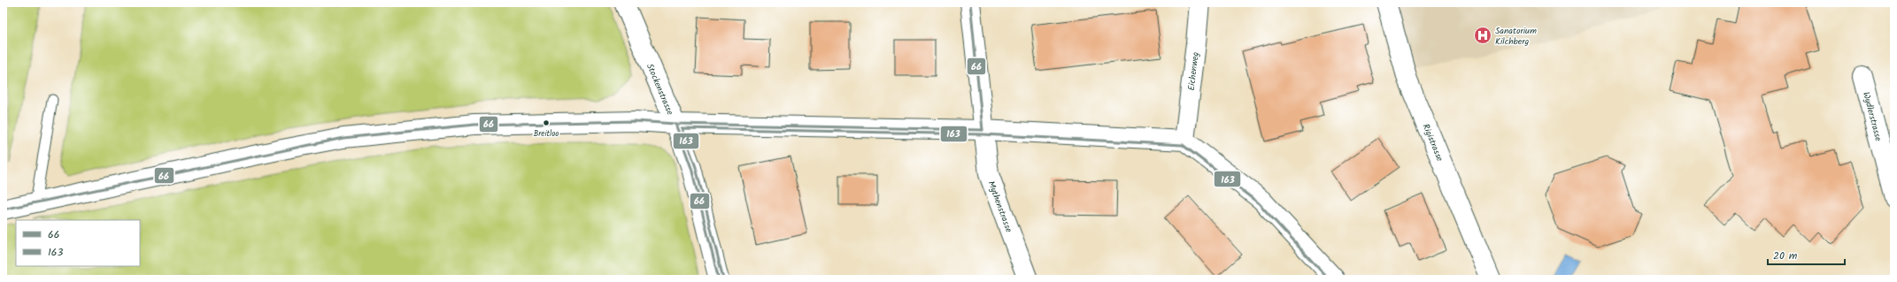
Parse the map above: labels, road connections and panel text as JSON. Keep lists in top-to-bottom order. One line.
{"streets":{"street":["Eichenweg","Stockenstrasse","Wydlerstrasse","Rigistrasse","Mythenstrasse"]},"places":{"hospital":["Sanatorium Kilchberg"],"other":["Breitloo"]},"lines":["transit line 66","transit line 163"],"legend":["66","163"],"scale_bar":"20 m"}
